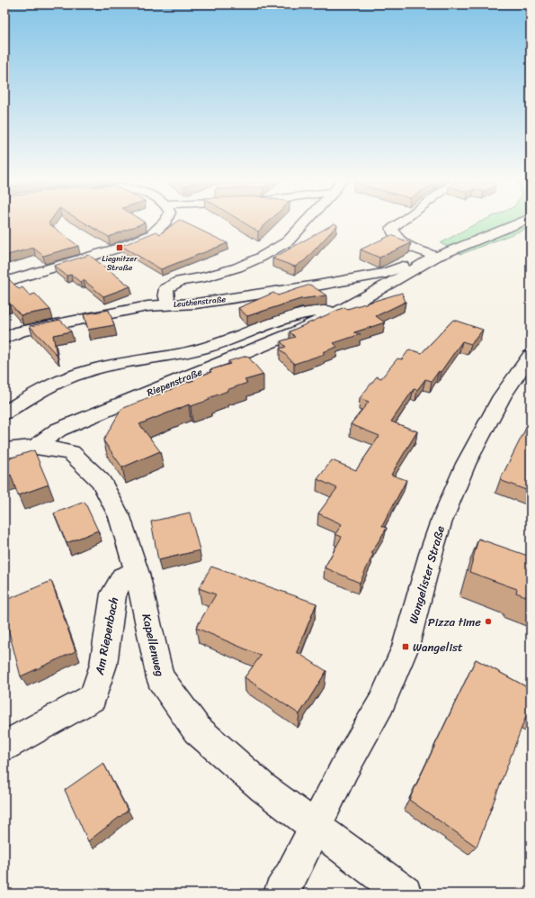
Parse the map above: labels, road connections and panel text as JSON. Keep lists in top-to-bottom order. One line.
{"streets":{"street":["Leuthenstraße","Riepenstraße","Wangelister Straße","Am Riepenbach","Kapellenweg"]},"crossings":[["Leuthenstraße","Riepenstraße"],["Riepenstraße","Kapellenweg"],["Wangelister Straße","Kapellenweg"],["Am Riepenbach","Kapellenweg"]],"places":{"transit":["Liegnitzer Straße","Wangelist"],"other":["Pizza time"]}}
